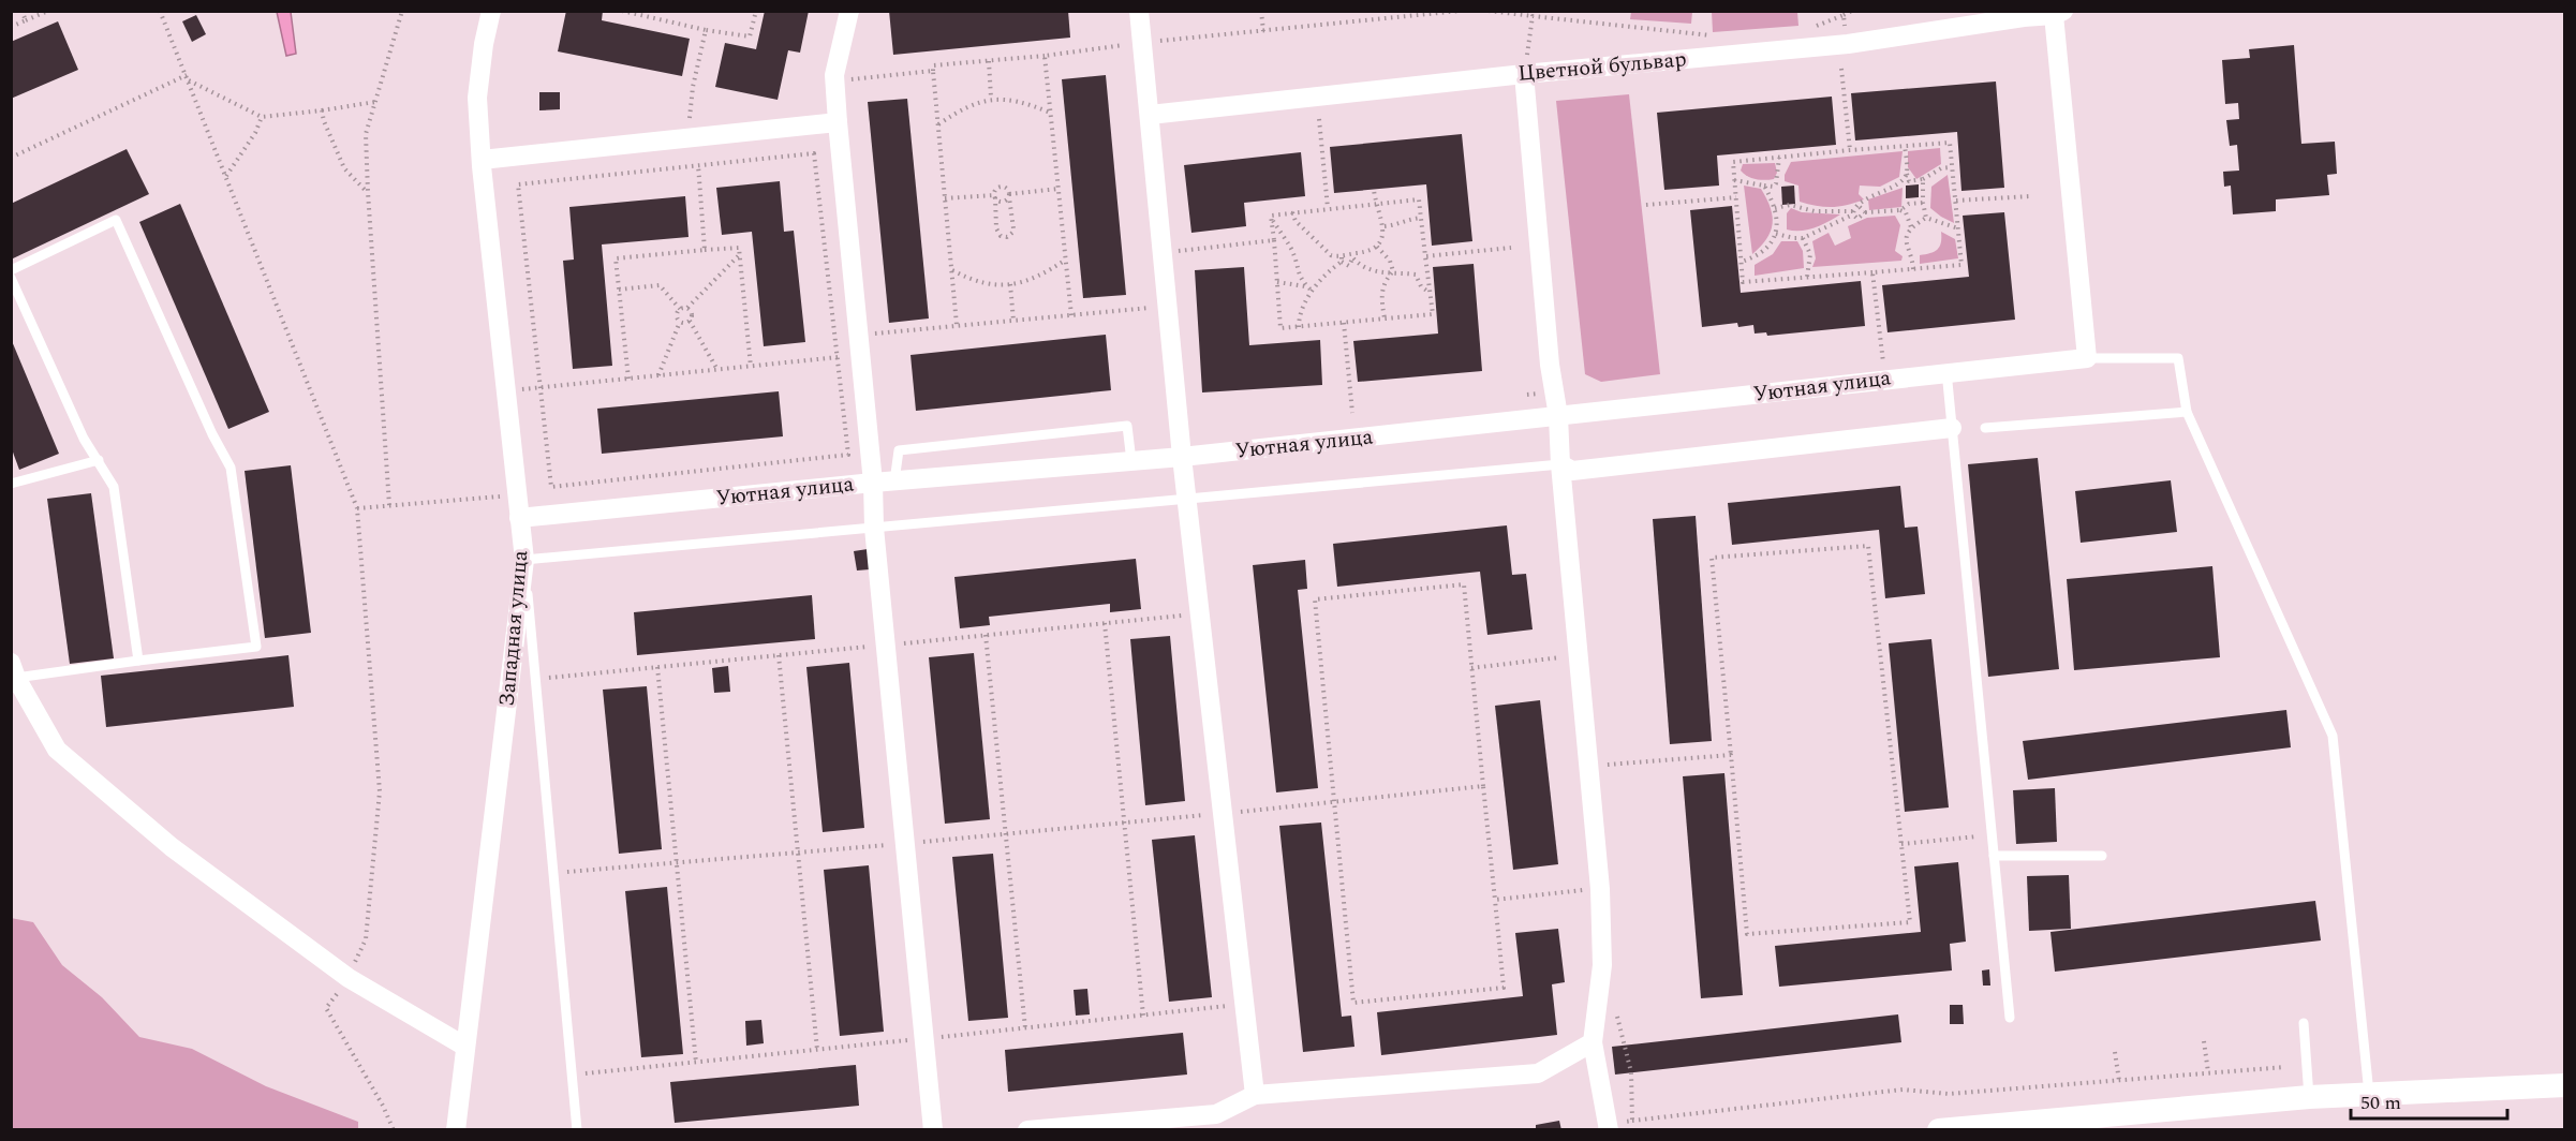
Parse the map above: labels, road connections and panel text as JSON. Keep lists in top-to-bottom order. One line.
{"streets":{"street":["Цветной бульвар","Уютная улица","Западная улица"]},"crossings":[["Уютная улица","Западная улица"]],"scale_bar":"50 m"}
